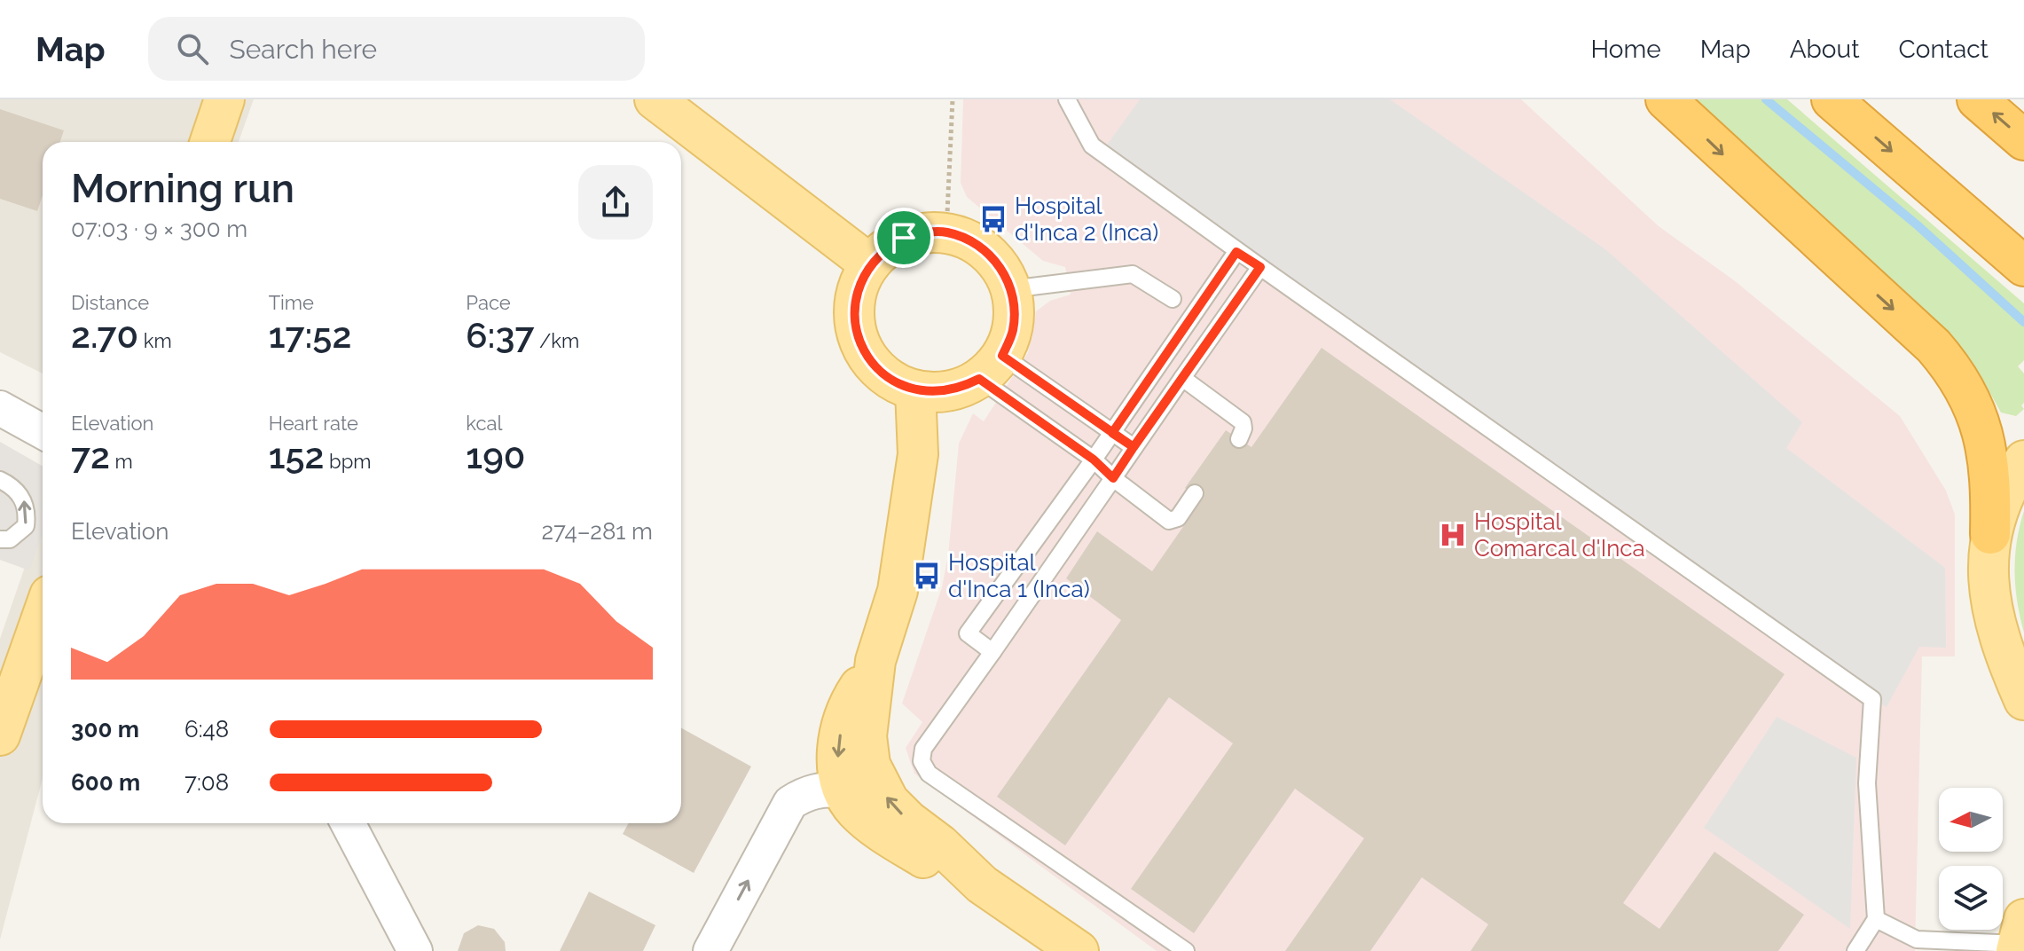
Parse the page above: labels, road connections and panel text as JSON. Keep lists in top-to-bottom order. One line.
{"places":{"bus stop":["Hospital d'Inca 2 (Inca)","Hospital d'Inca 1 (Inca)"],"hospital":["Hospital Comarcal d'Inca"]},"north":"left","page":{"header":"Map","search":"Search here","nav":["Home","Map","About","Contact"],"heading":["Morning run","07:03 · 9 × 300 m"],"stats":[["Distance","2.70 km"],["Time","17:52"],["Pace","6:37 /km"],["Elevation","72 m"],["Heart rate","152 bpm"],["kcal","190"]],"chart":["Elevation","274–281 m"],"list":[{"name":"300 m","note":"6:48"},{"name":"600 m","note":"7:08"}]}}
